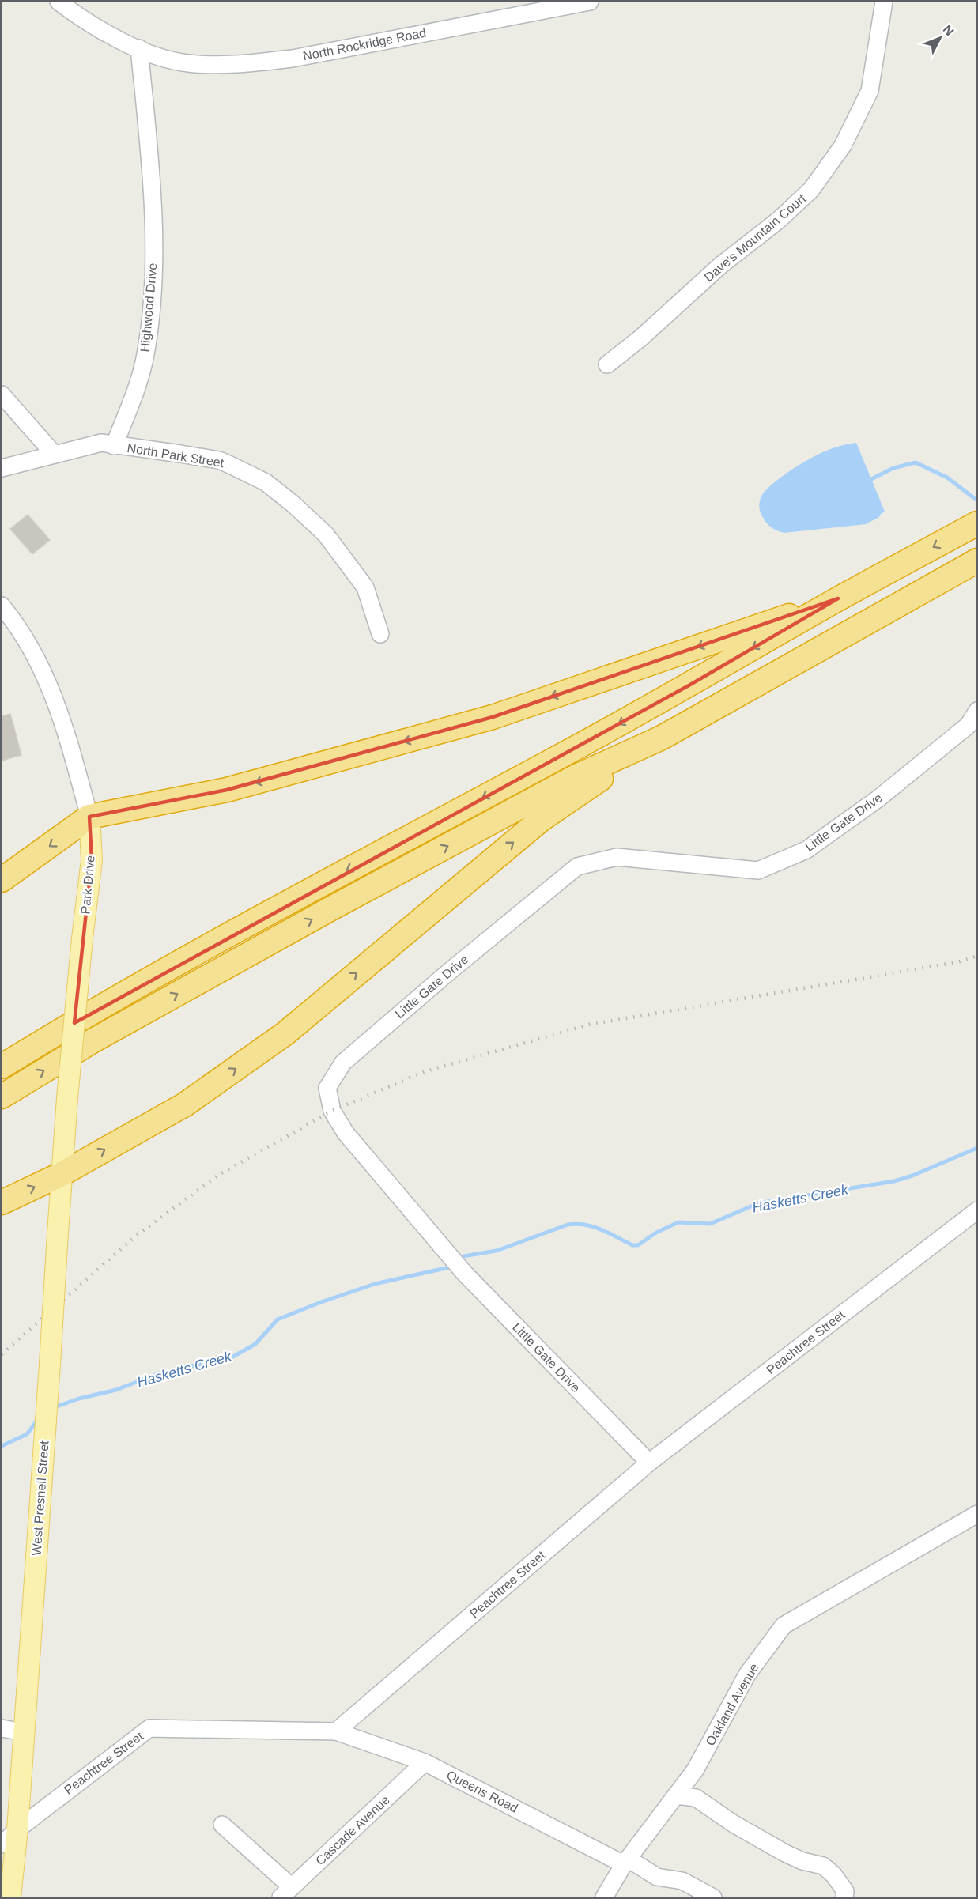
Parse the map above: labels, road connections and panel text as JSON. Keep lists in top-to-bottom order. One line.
{"streets":{"main road":["Park Drive","West Presnell Street"],"street":["North Rockridge Road","Dave's Mountain Court","Highwood Drive","North Park Street","Little Gate Drive","Peachtree Street","Oakland Avenue","Queens Road","Cascade Avenue"]},"crossings":[["North Rockridge Road","Highwood Drive"],["Highwood Drive","North Park Street"],["Little Gate Drive","Peachtree Street"],["Park Drive","West Presnell Street"],["Peachtree Street","West Presnell Street"],["Peachtree Street","Queens Road"],["Oakland Avenue","Queens Road"],["Queens Road","Cascade Avenue"]],"water":["Hasketts Creek"],"north":"top right"}
